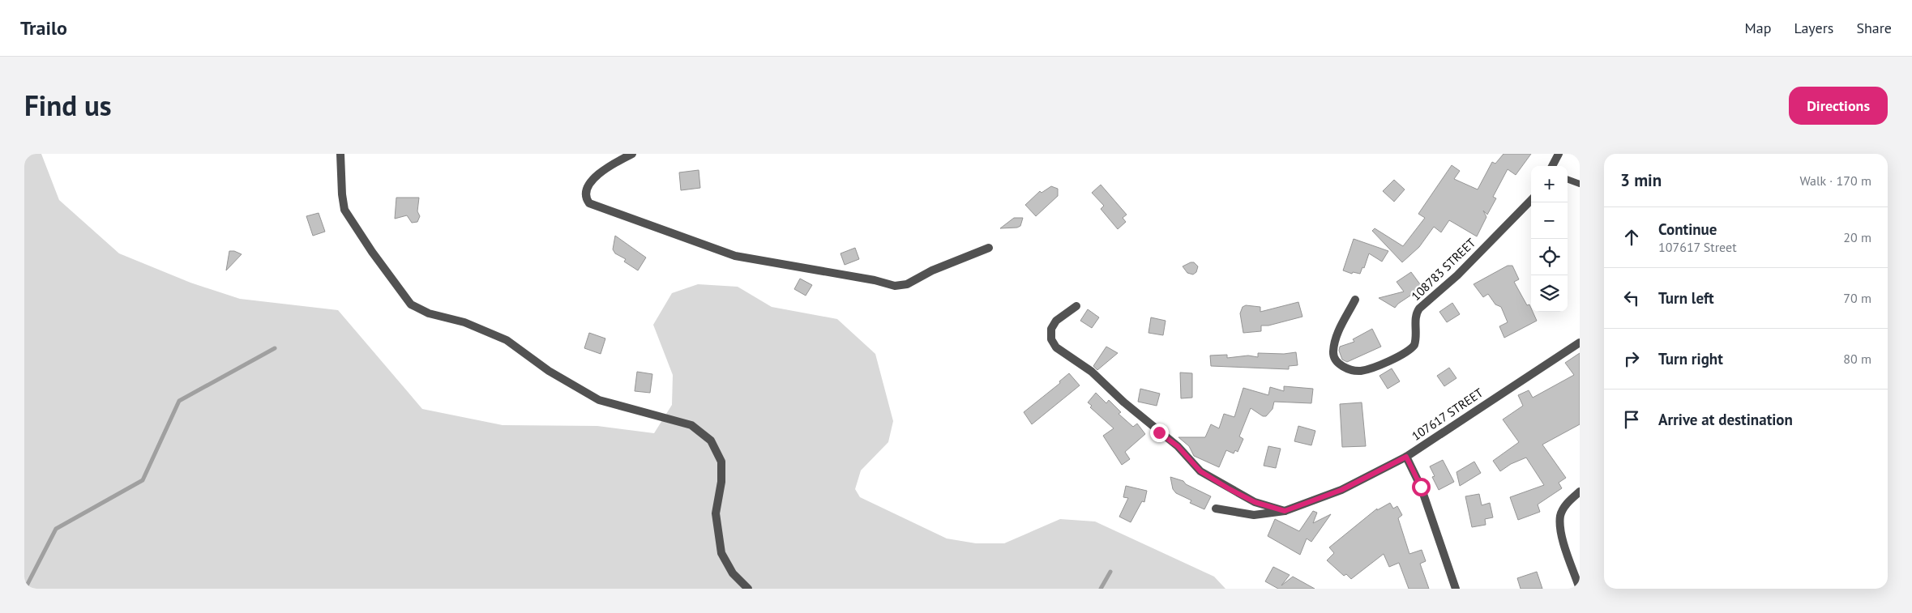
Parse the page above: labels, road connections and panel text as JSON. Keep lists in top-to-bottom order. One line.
{"streets":{"street":["108783 STREET","107617 STREET"]},"page":{"header":"Trailo","nav":["Map","Layers","Share"],"title":"Find us","buttons":"Directions","heading":["3 min","Walk · 170 m"],"map_buttons":["+","−"],"list":[["Continue","107617 Street","20 m"],["Turn left","70 m"],["Turn right","80 m"],"Arrive at destination"]}}
